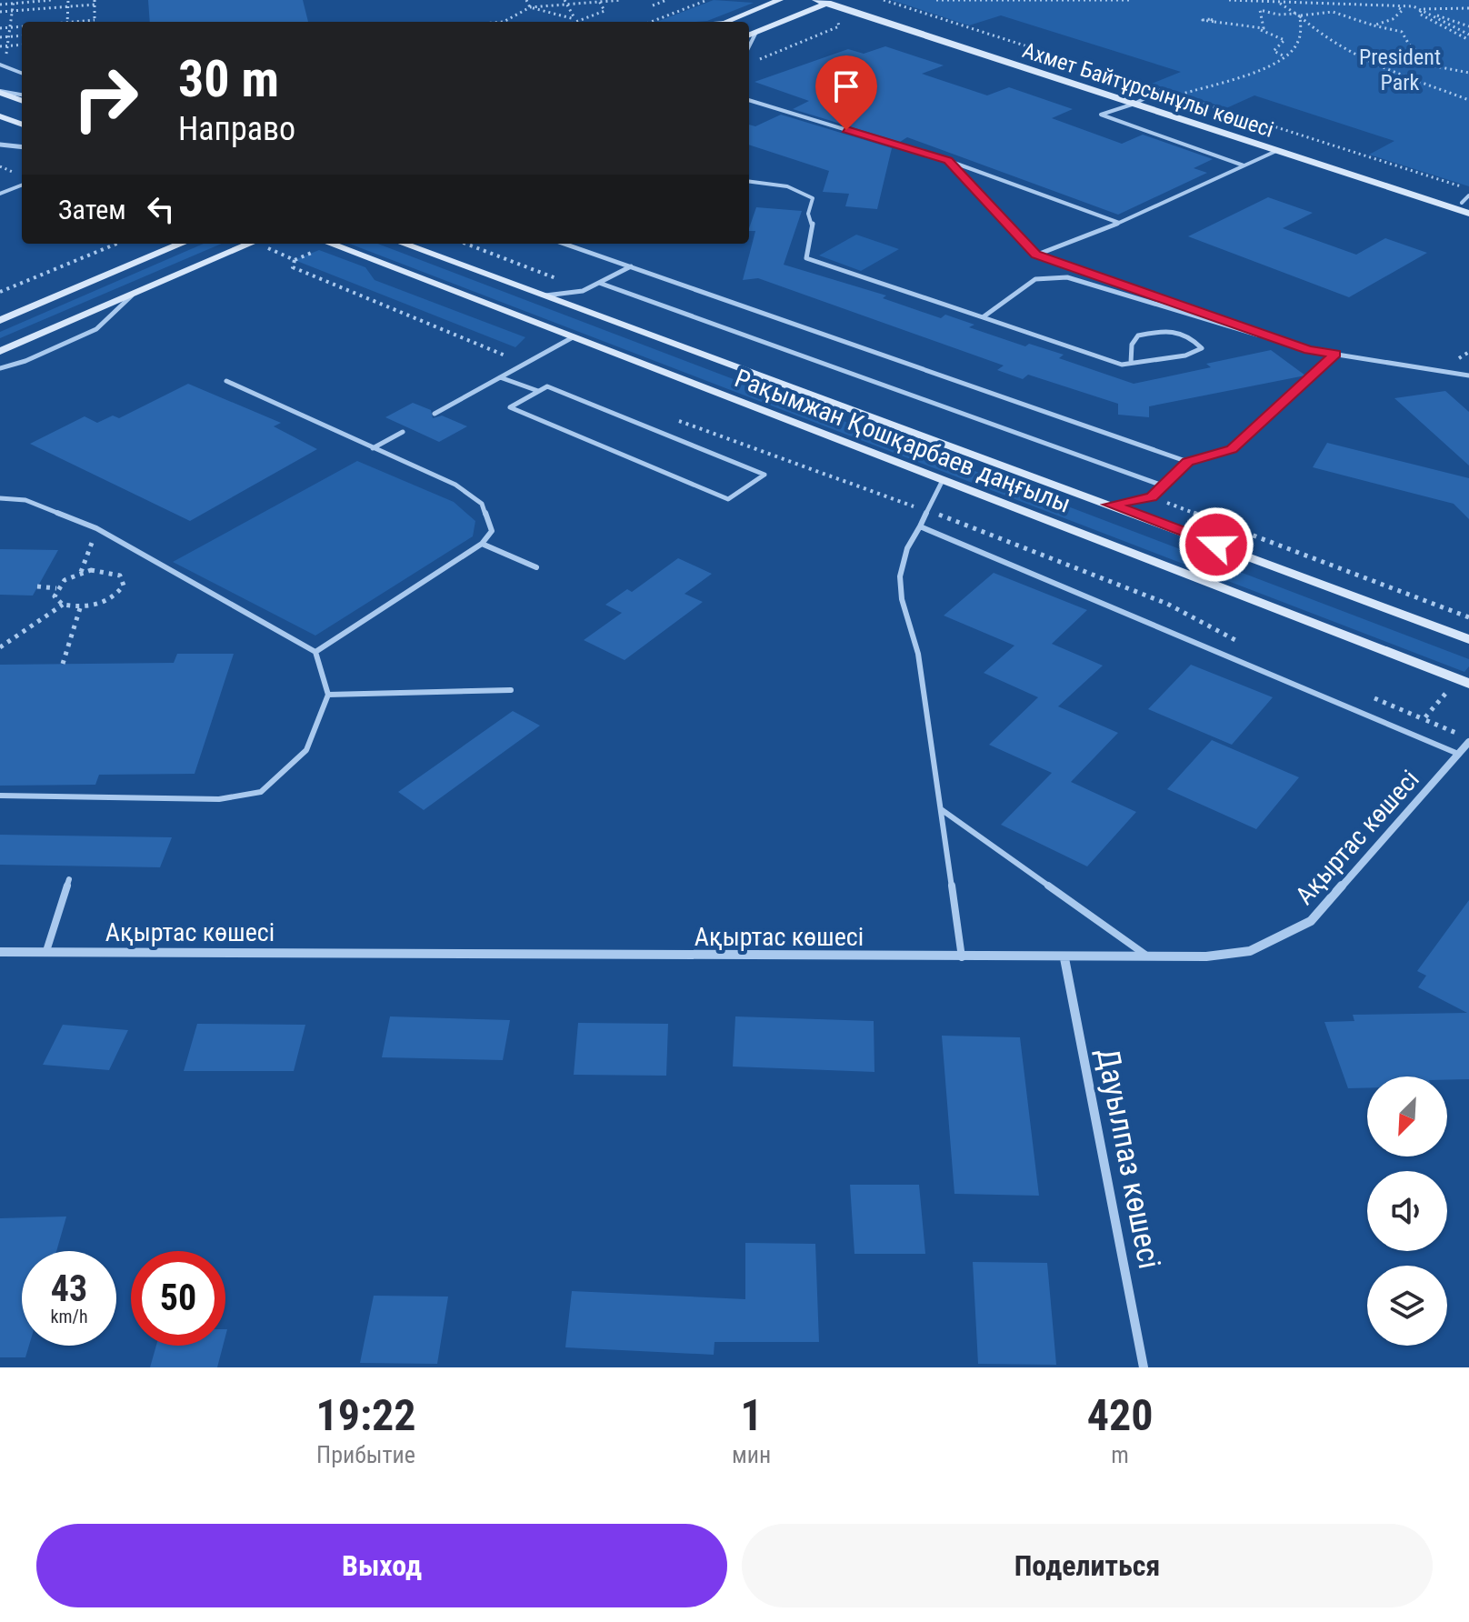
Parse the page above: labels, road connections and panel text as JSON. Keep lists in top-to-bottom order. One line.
{"streets":{"main road":["Ахмет Байтұрсынұлы көшесі","Рақымжан Қошқарбаев даңғылы"],"street":["Ақыртас көшесі","Дауылпаз көшесі"]},"crossings":[["Ақыртас көшесі","Дауылпаз көшесі"]],"parks":["President Park"],"north":"bottom left","page":{"turn":["30 m","Направо"],"then":"Затем","speed":"43 km/h","limit":"50","eta":["19:22","Прибытие","1","мин","420","m"],"buttons":["Выход","Поделиться"]}}
